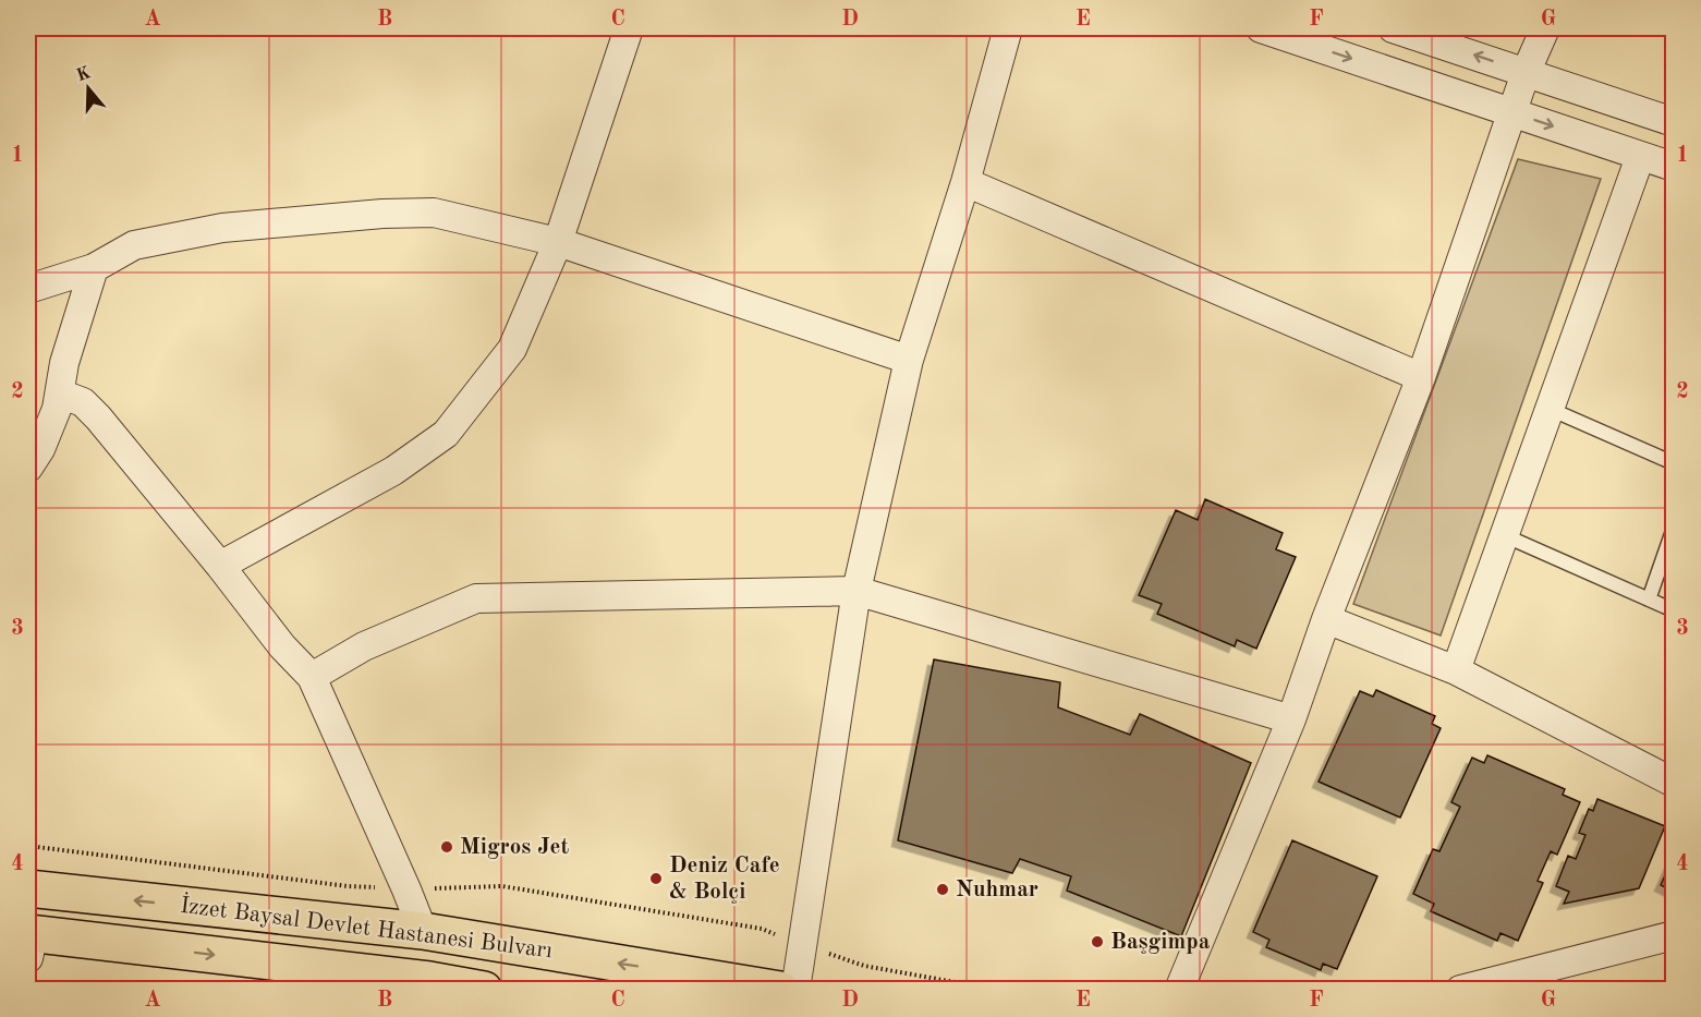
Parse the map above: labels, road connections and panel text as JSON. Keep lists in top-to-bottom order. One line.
{"streets":{"main road":["İzzet Baysal Devlet Hastanesi Bulvarı"]},"places":["Migros Jet","Deniz Cafe & Bolçi","Nuhmar","Başgimpa"],"north":"top","grid":{"columns":["A","B","C","D","E","F","G"],"rows":["1","2","3","4"]}}
